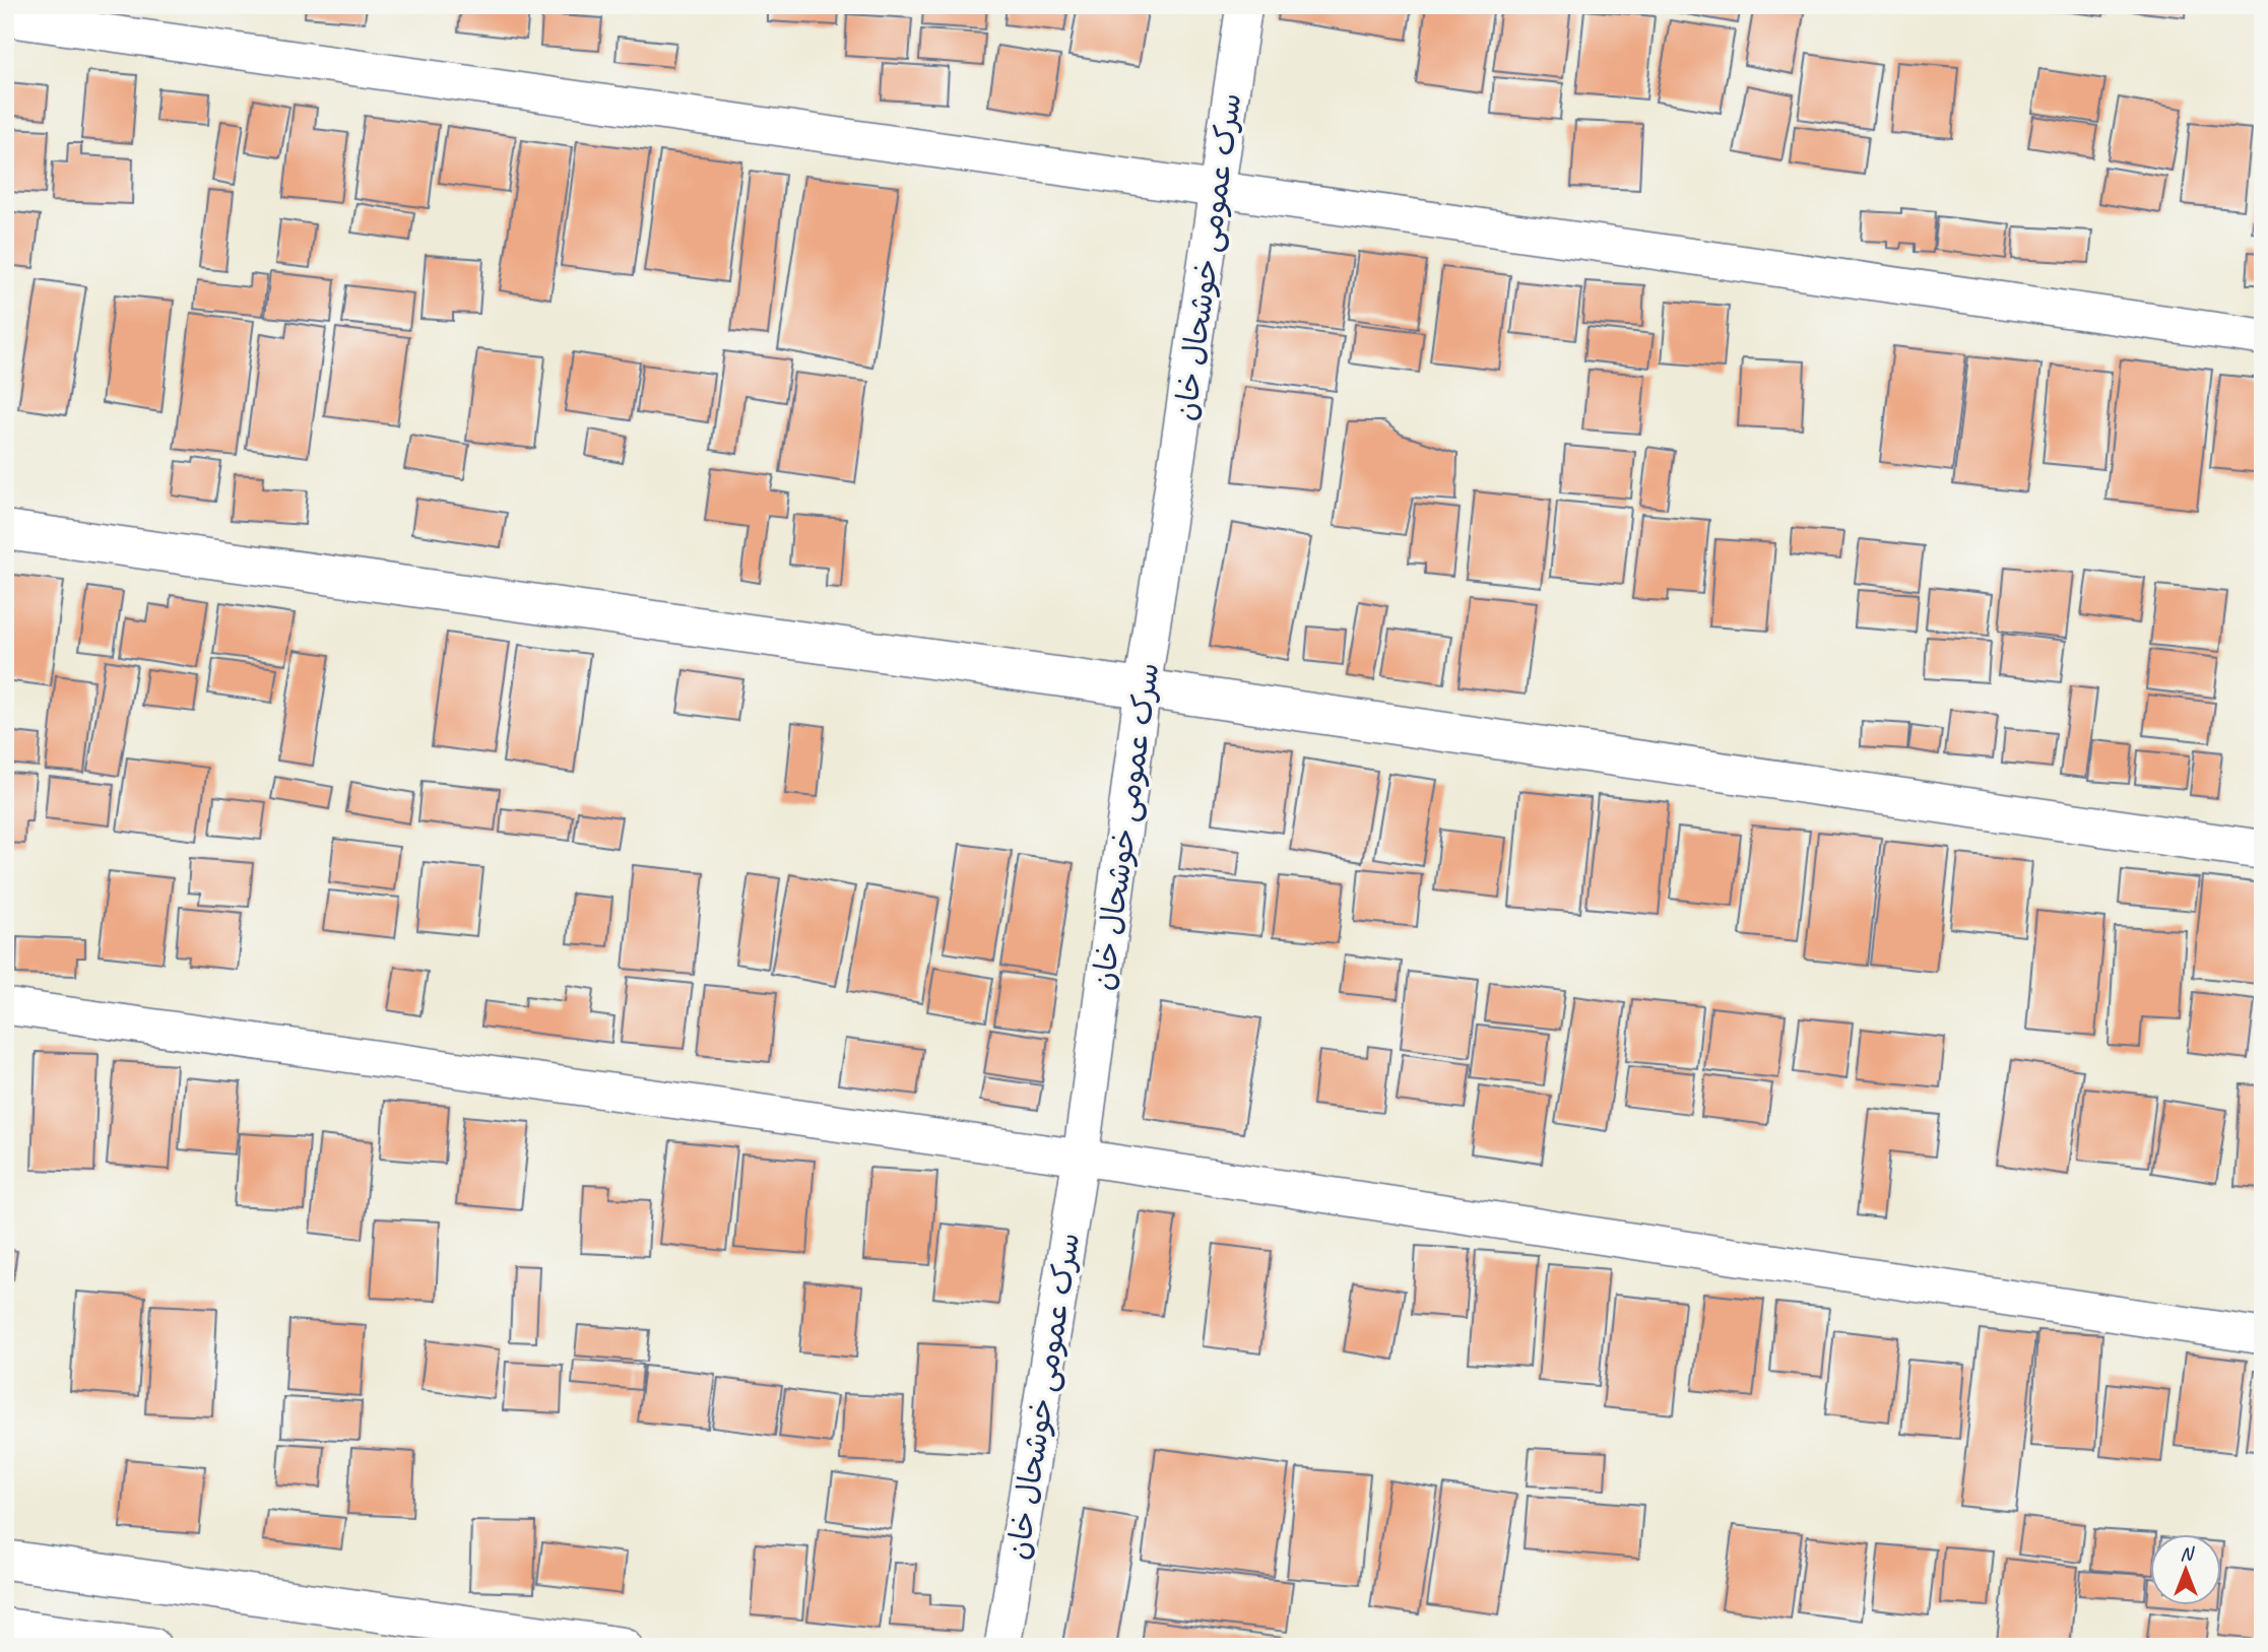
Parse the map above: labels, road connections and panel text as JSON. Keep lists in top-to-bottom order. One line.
{"streets":{"street":["سرک عمومی خوشحال خان"]},"north":"top"}
